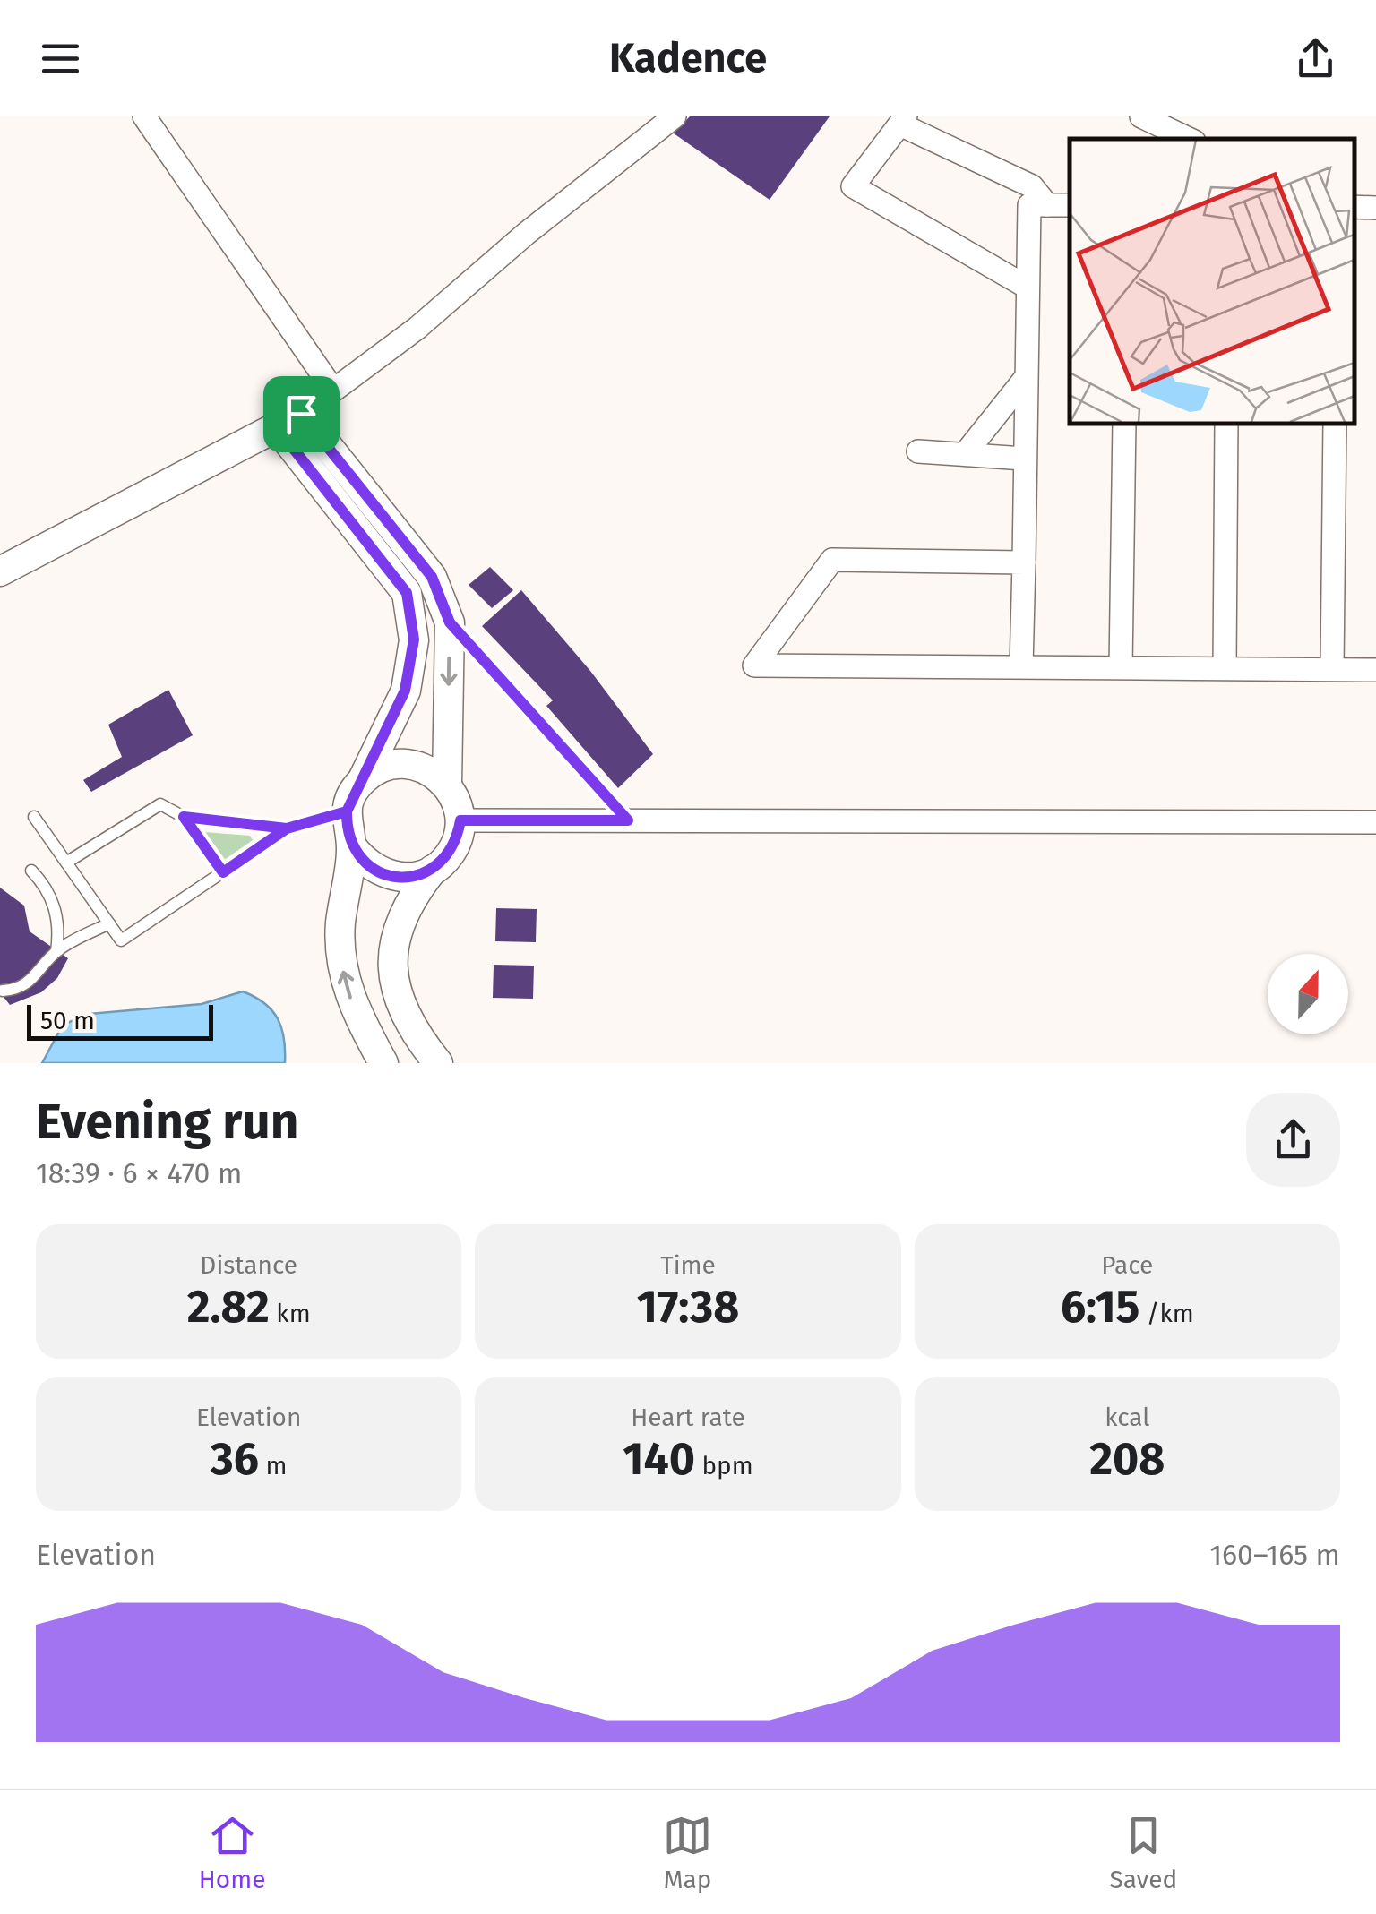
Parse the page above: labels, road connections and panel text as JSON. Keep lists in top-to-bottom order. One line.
{"scale_bar":"50 m","north":"top","page":{"header":"Kadence","scale":"50 m","heading":["Evening run","18:39 · 6 × 470 m"],"stats":[["Distance","2.82 km"],["Time","17:38"],["Pace","6:15 /km"],["Elevation","36 m"],["Heart rate","140 bpm"],["kcal","208"]],"chart":["Elevation","160–165 m"],"tabs":["Home","Map","Saved"]}}
